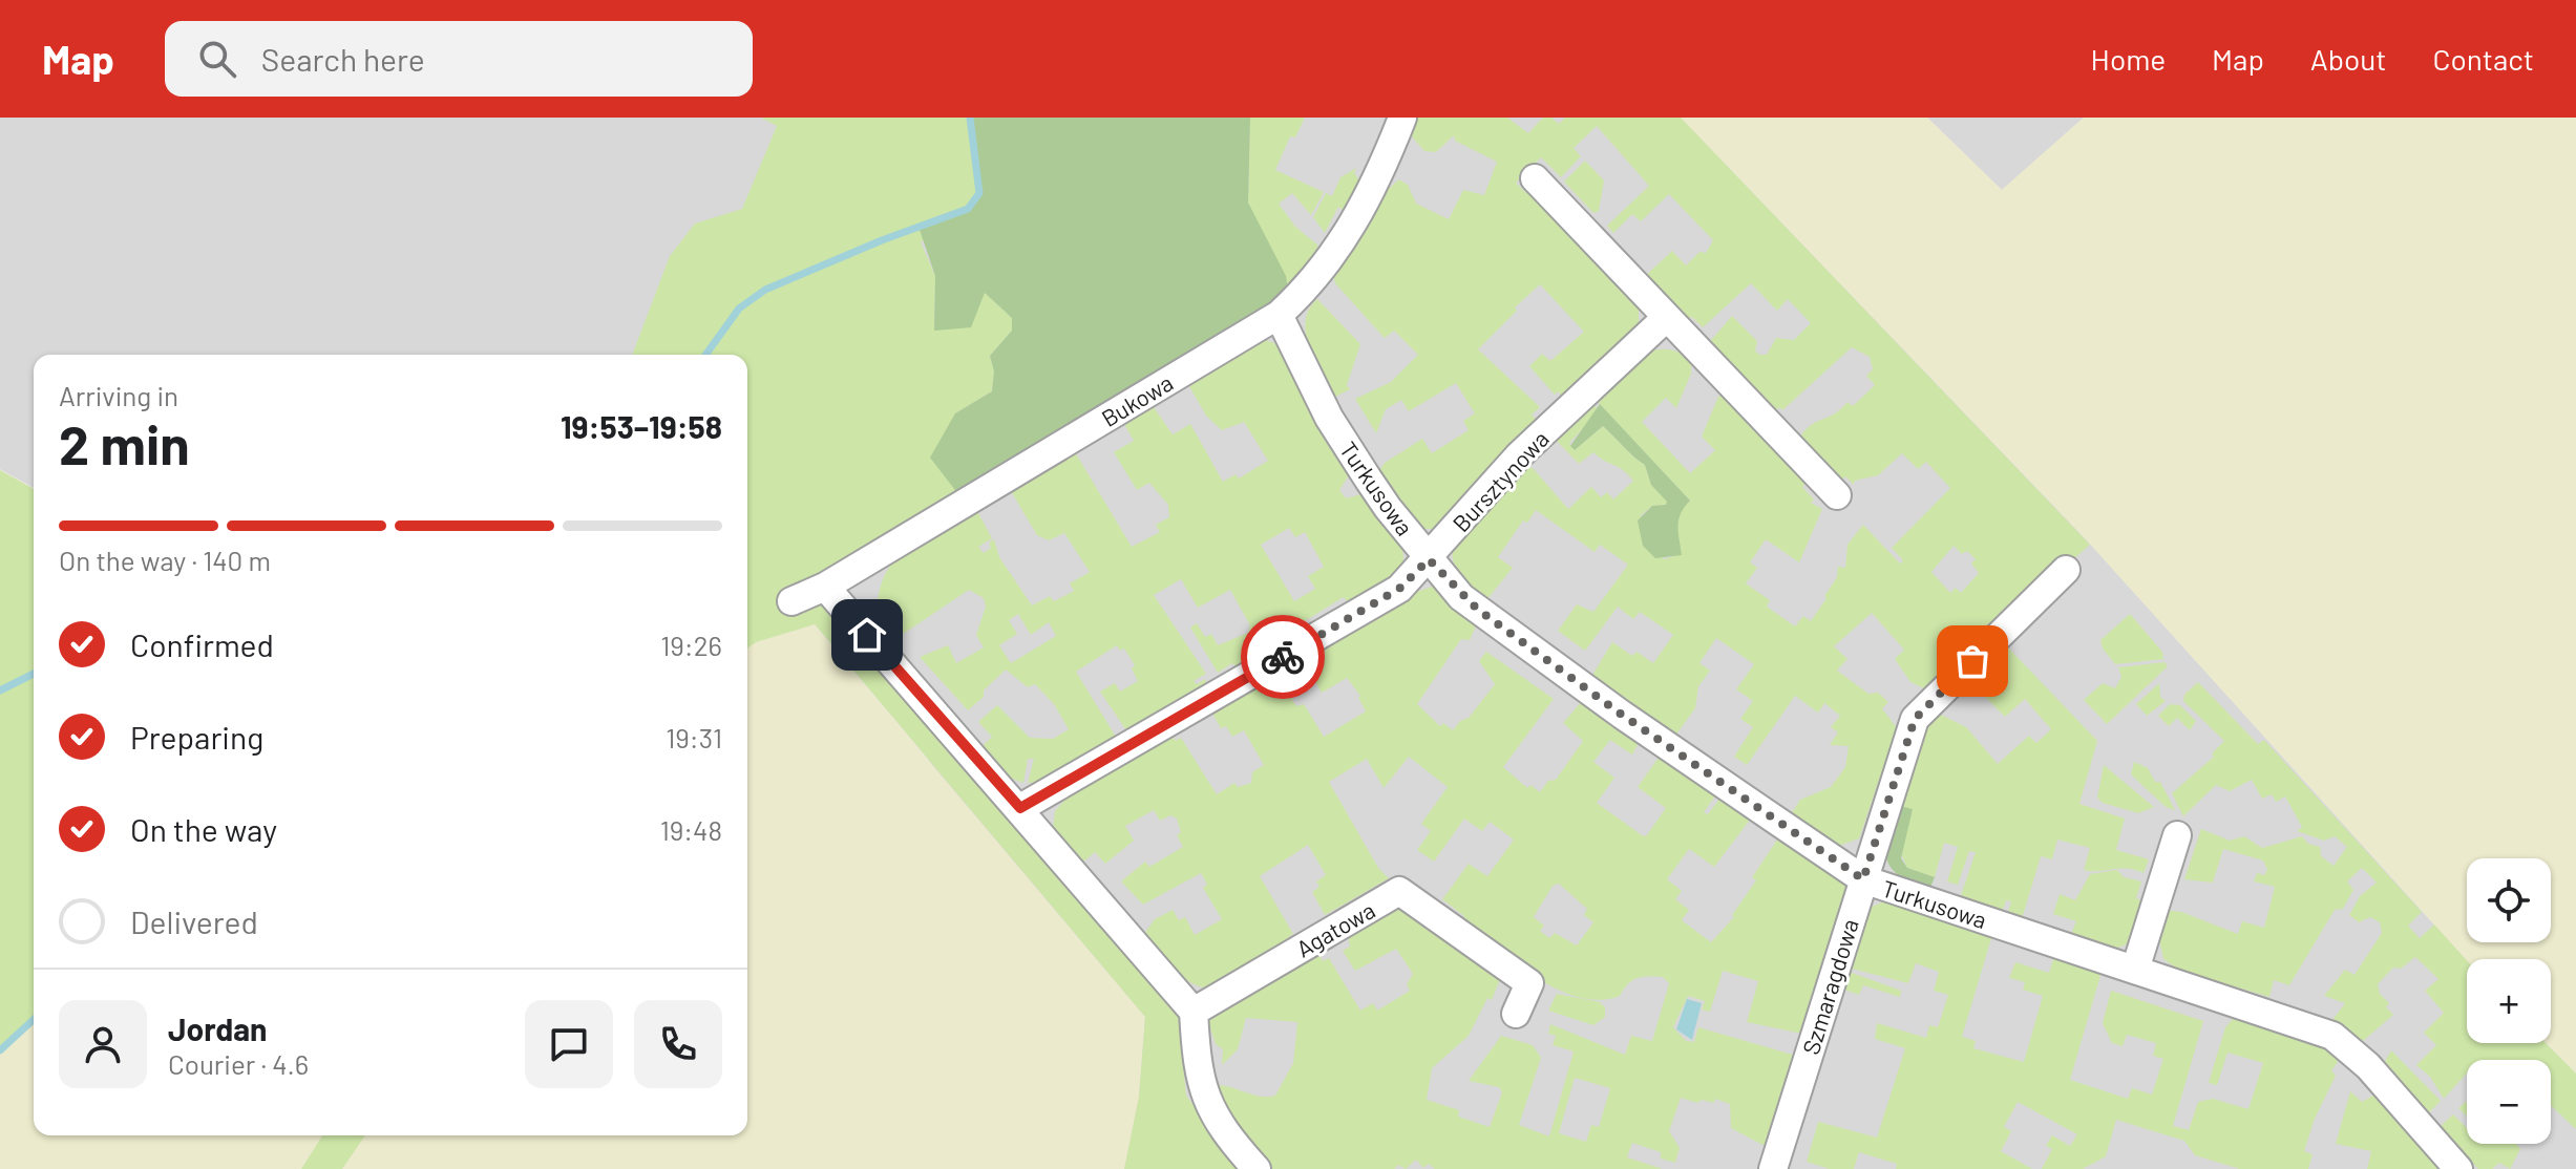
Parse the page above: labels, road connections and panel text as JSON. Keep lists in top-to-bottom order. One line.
{"streets":{"street":["Bukowa","Bursztynowa","Turkusowa","Agatowa","Szmaragdowa"]},"crossings":[["Bukowa","Turkusowa"],["Bursztynowa","Turkusowa"],["Turkusowa","Szmaragdowa"]],"page":{"header":"Map","search":"Search here","nav":["Home","Map","About","Contact"],"heading":["2 min","Arriving in","19:53–19:58"],"panel":["Jordan","Courier · 4.6"],"bar":"On the way · 140 m","list":[["Confirmed","19:26"],["Preparing","19:31"],["On the way","19:48"],"Delivered"],"map_buttons":["+","−"]}}
